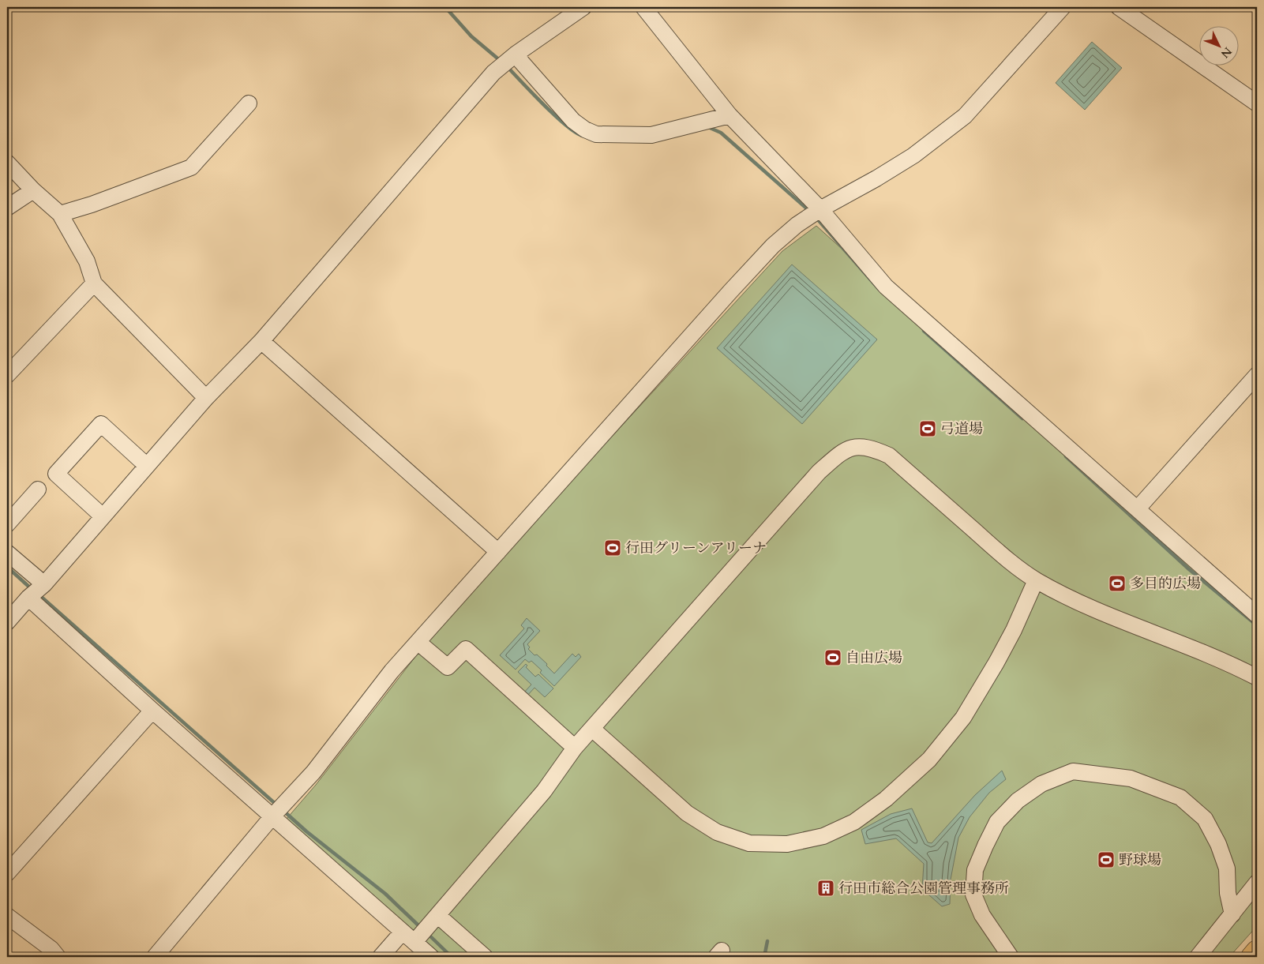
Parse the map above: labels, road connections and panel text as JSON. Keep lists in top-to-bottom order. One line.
{"places":{"sports":["弓道場","行田グリーンアリーナ","多目的広場","自由広場","野球場"],"building":["行田市総合公園管理事務所"]},"north":"bottom right"}
